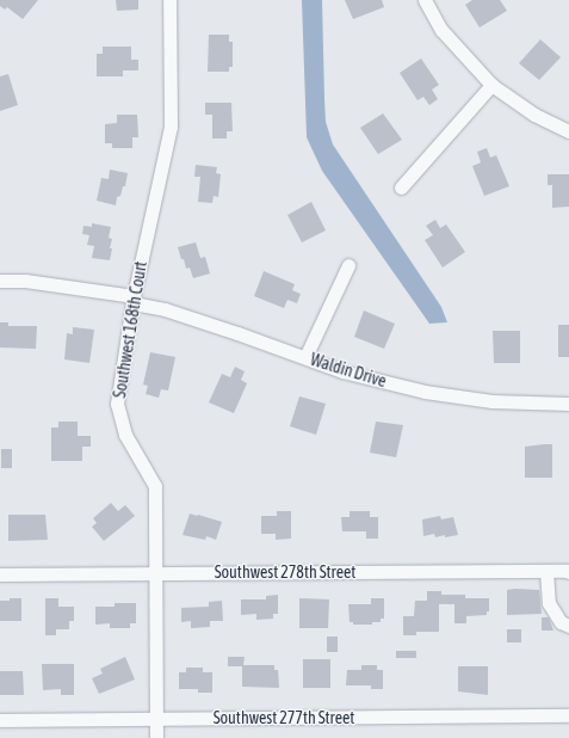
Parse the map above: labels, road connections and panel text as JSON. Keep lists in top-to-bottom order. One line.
{"streets":{"street":["Southwest 168th Court","Waldin Drive","Southwest 278th Street","Southwest 277th Street"]},"crossings":[["Southwest 168th Court","Waldin Drive"],["Southwest 168th Court","Southwest 278th Street"],["Southwest 168th Court","Southwest 277th Street"]]}
